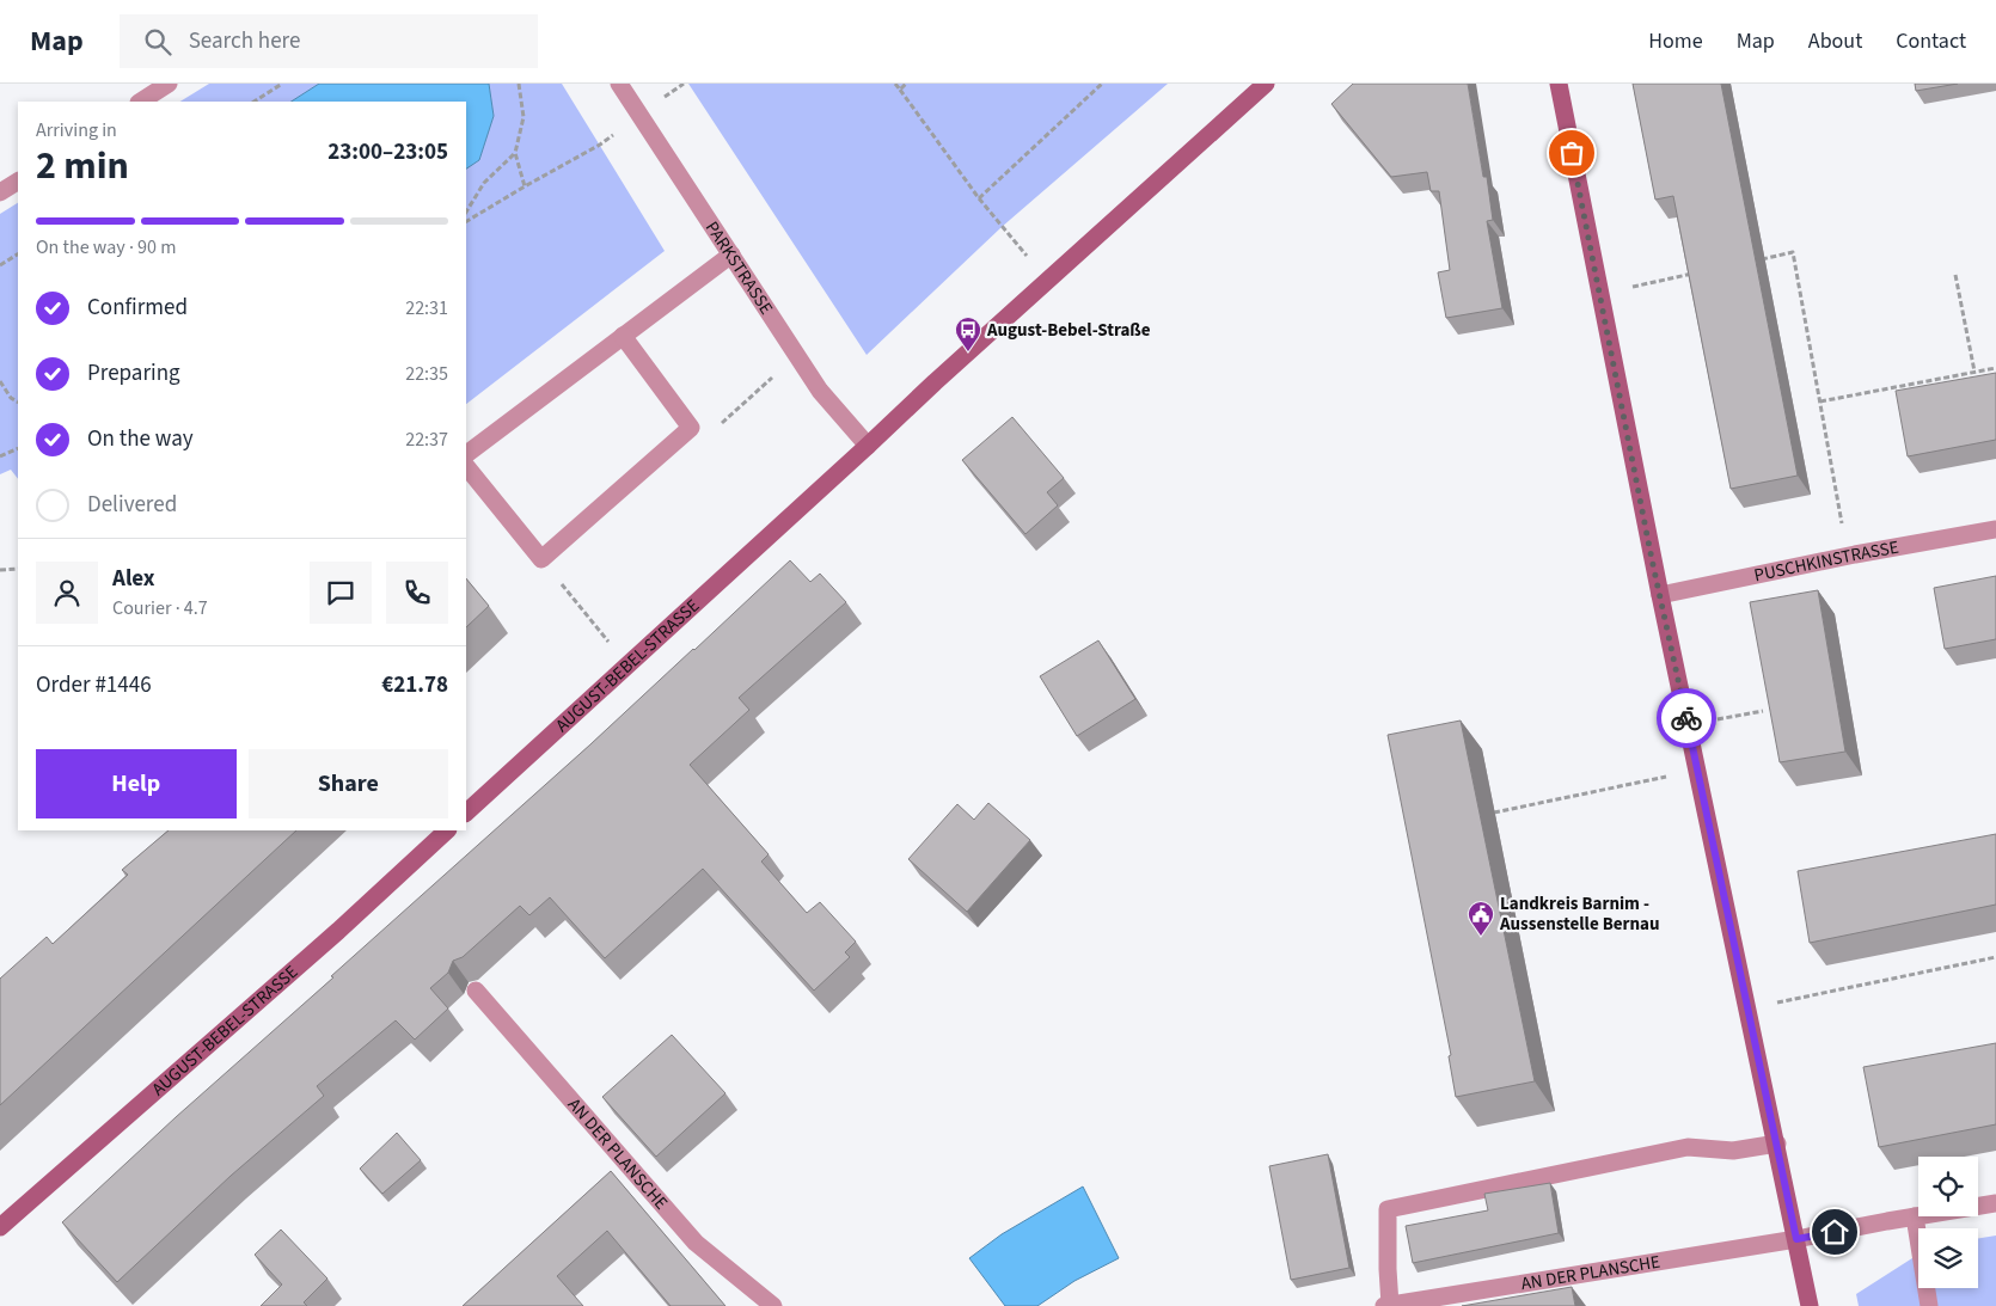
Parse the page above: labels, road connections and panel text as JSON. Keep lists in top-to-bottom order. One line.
{"streets":{"main road":["AUGUST-BEBEL-STRASSE"],"street":["PARKSTRASSE","PUSCHKINSTRASSE","AN DER PLANSCHE"]},"crossings":[["PARKSTRASSE","AUGUST-BEBEL-STRASSE"]],"places":{"bus stop":["August-Bebel-Straße"],"public building":["Landkreis Barnim - Aussenstelle Bernau"]},"page":{"header":"Map","search":"Search here","nav":["Home","Map","About","Contact"],"heading":["2 min","Arriving in","23:00–23:05"],"panel":["Alex","Courier · 4.7","Order #1446","€21.78"],"bar":"On the way · 90 m","list":[["Confirmed","22:31"],["Preparing","22:35"],["On the way","22:37"],"Delivered"],"buttons":["Help","Share"]}}
